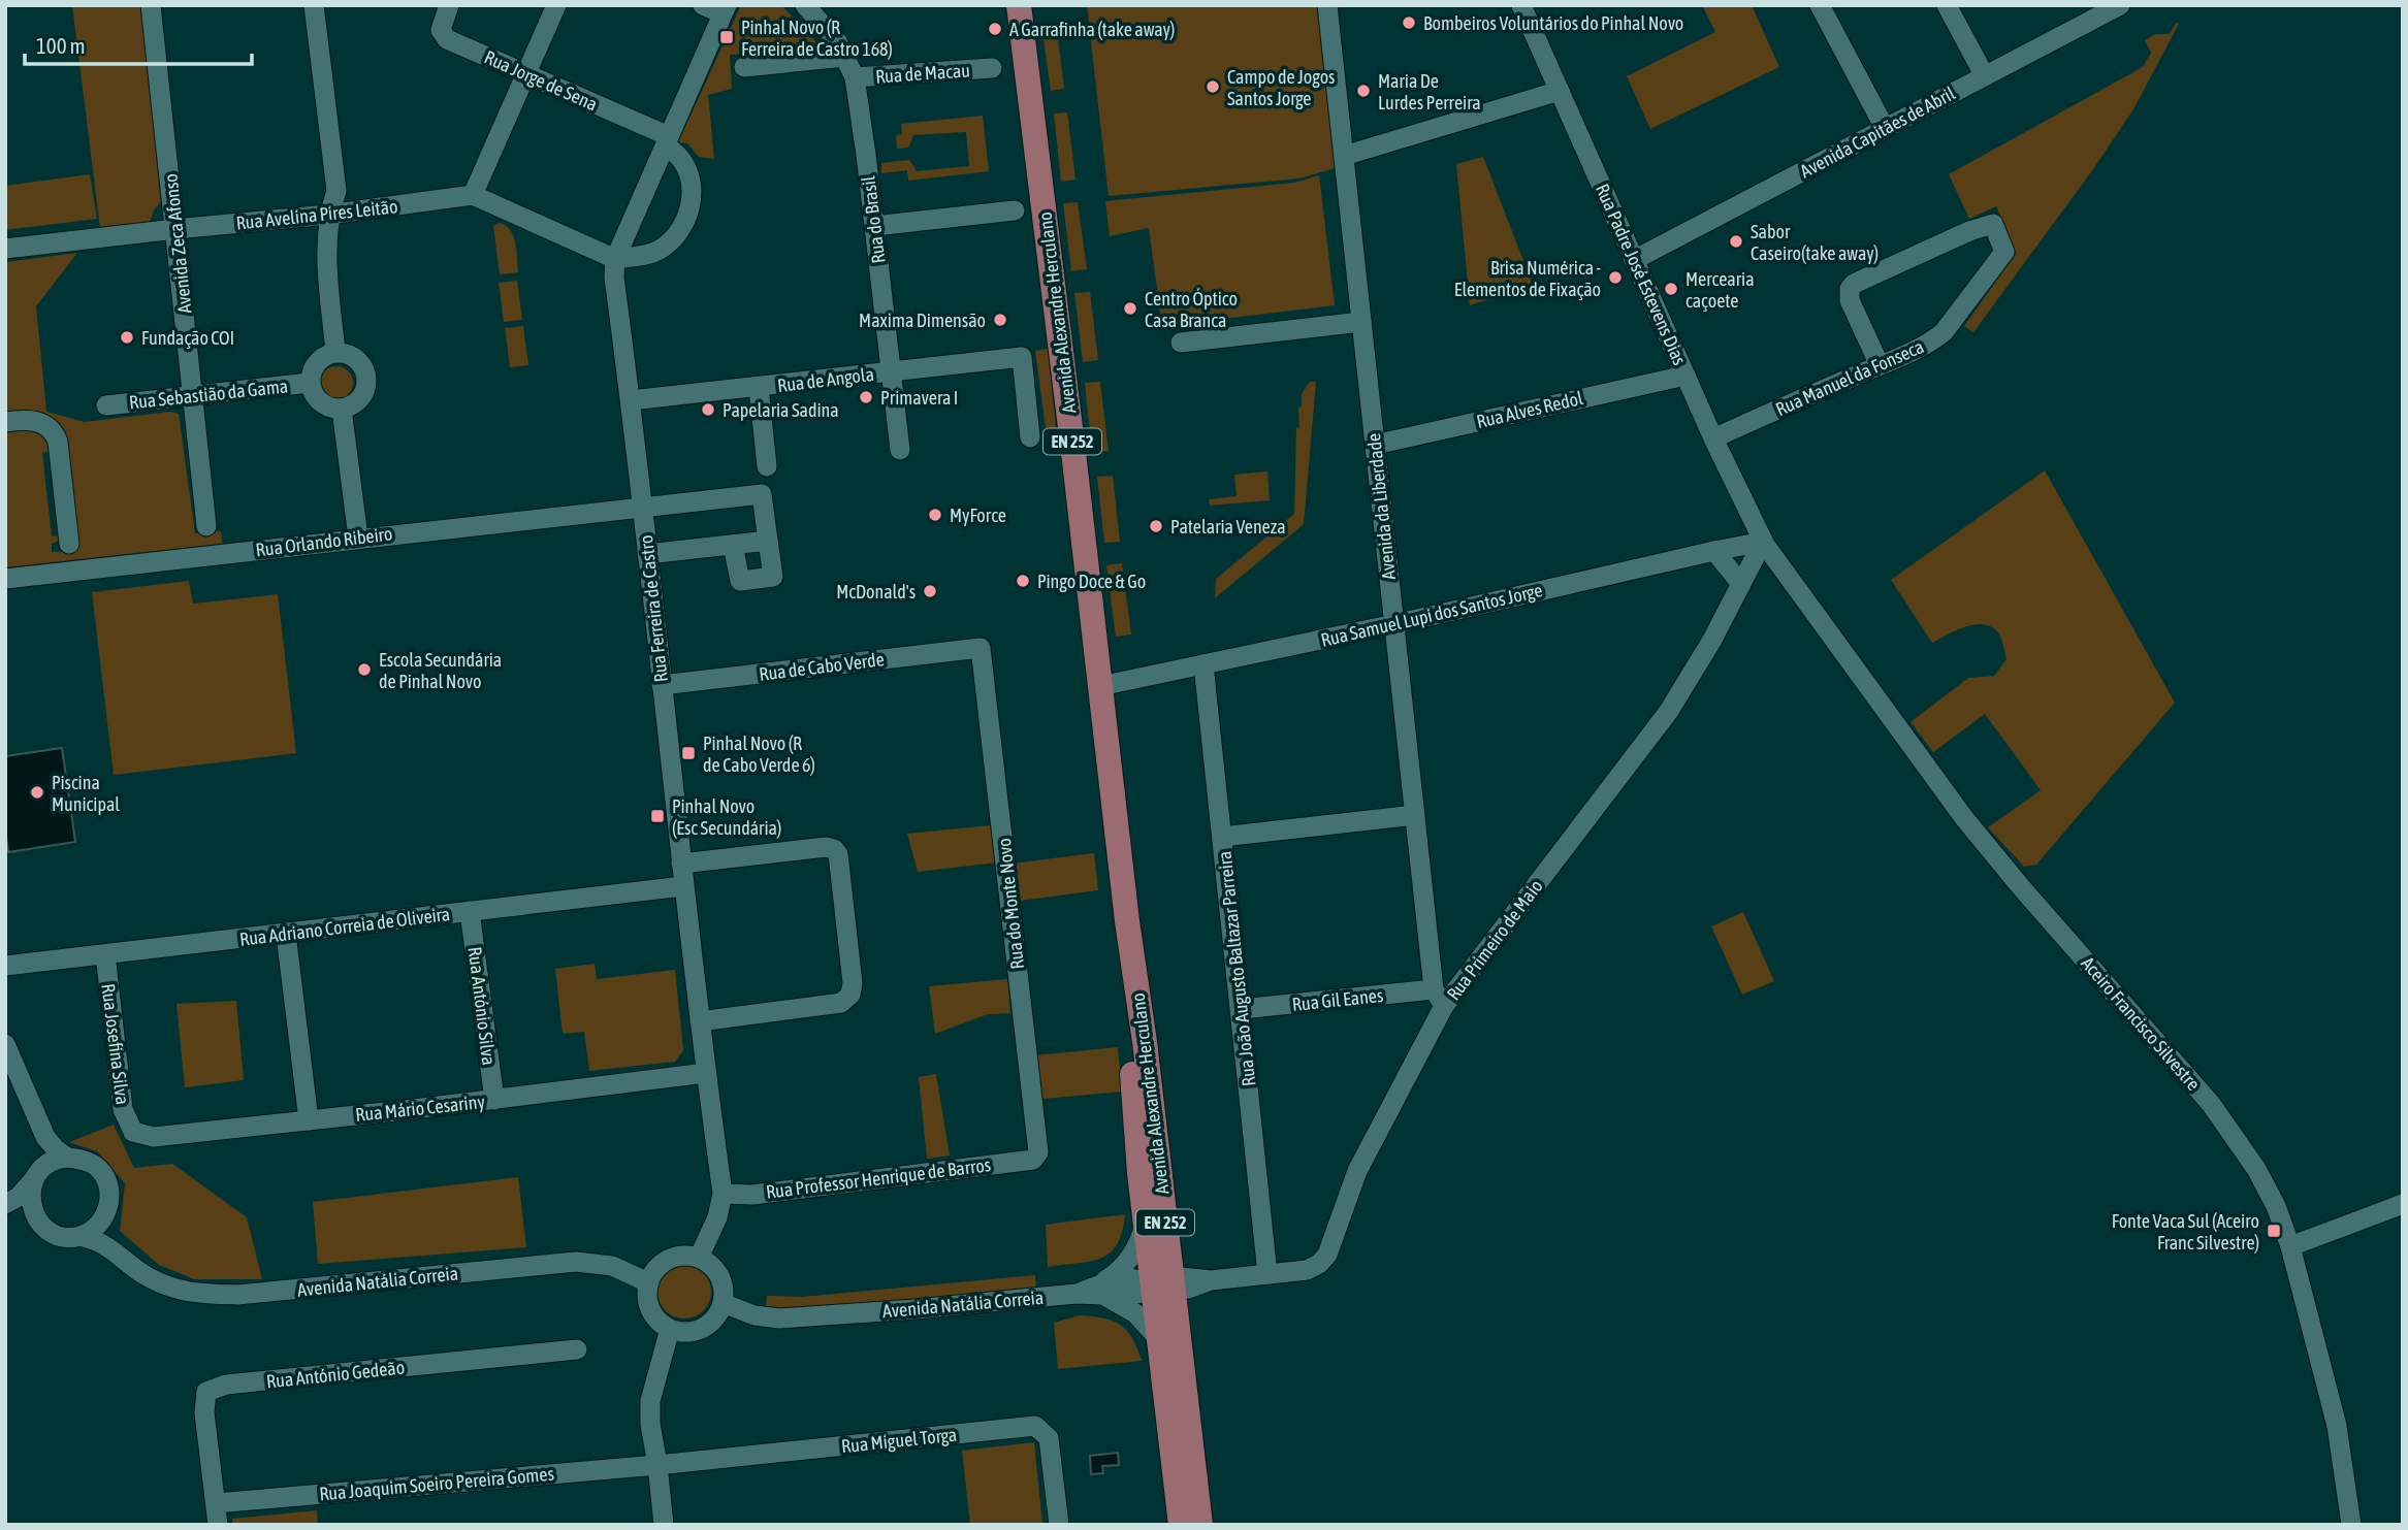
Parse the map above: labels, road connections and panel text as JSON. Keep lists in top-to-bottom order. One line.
{"streets":{"main road":["Avenida Alexandre Herculano","EN 252"],"street":["Rua de Macau","Rua Jorge de Sena","Avenida Capitães de Abril","Rua Avelina Pires Leitão","Rua do Brasil","Avenida Zeca Afonso","Rua Padre José Estevens Dias","Rua Manuel da Fonseca","Rua de Angola","Rua Sebastião da Gama","Rua Alves Redol","Avenida da Liberdade","Rua Orlando Ribeiro","Rua Ferreira de Castro","Rua Samuel Lupi dos Santos Jorge","Rua de Cabo Verde","Rua do Monte Novo","Rua Adriano Correia de Oliveira","Rua Primeiro de Maio","Rua João Augusto Baltazar Parreira","Rua Gil Eanes","Rua António Silva","Aceiro Francisco Silvestre","Rua Josefina Silva","Rua Mário Cesariny","Rua Professor Henrique de Barros","Avenida Natália Correia","Rua António Gedeão","Rua Miguel Torga","Rua Joaquim Soeiro Pereira Gomes"]},"crossings":[["Rua de Macau","Rua do Brasil"],["Rua Jorge de Sena","Rua Ferreira de Castro"],["Avenida Capitães de Abril","Rua Padre José Estevens Dias"],["Rua Avelina Pires Leitão","Avenida Zeca Afonso"],["Rua do Brasil","Rua de Angola"],["Avenida Zeca Afonso","Rua Sebastião da Gama"],["Rua Padre José Estevens Dias","Rua Manuel da Fonseca"],["Rua Padre José Estevens Dias","Rua Alves Redol"],["Rua Padre José Estevens Dias","Rua Samuel Lupi dos Santos Jorge"],["Rua Padre José Estevens Dias","Rua Primeiro de Maio"],["Rua Padre José Estevens Dias","Aceiro Francisco Silvestre"],["Avenida Alexandre Herculano","Rua Samuel Lupi dos Santos Jorge"],["Avenida Alexandre Herculano","Rua Primeiro de Maio"],["Avenida Alexandre Herculano","Avenida Natália Correia"],["Rua de Angola","Rua Ferreira de Castro"],["Rua Alves Redol","Avenida da Liberdade"],["Avenida da Liberdade","Rua Samuel Lupi dos Santos Jorge"],["Avenida da Liberdade","Rua Primeiro de Maio"],["Avenida da Liberdade","Rua Gil Eanes"],["Rua Orlando Ribeiro","Rua Ferreira de Castro"],["Rua Ferreira de Castro","Rua de Cabo Verde"],["Rua Ferreira de Castro","Rua Adriano Correia de Oliveira"],["Rua Ferreira de Castro","Rua Mário Cesariny"],["Rua Ferreira de Castro","Rua Professor Henrique de Barros"],["Rua Ferreira de Castro","Avenida Natália Correia"],["Rua Samuel Lupi dos Santos Jorge","Rua Primeiro de Maio"],["Rua Samuel Lupi dos Santos Jorge","Rua João Augusto Baltazar Parreira"],["Rua Samuel Lupi dos Santos Jorge","Aceiro Francisco Silvestre"],["Rua de Cabo Verde","Rua do Monte Novo"],["Rua do Monte Novo","Rua Professor Henrique de Barros"],["Rua Adriano Correia de Oliveira","Rua António Silva"],["Rua Adriano Correia de Oliveira","Rua Josefina Silva"],["Rua Primeiro de Maio","Rua João Augusto Baltazar Parreira"],["Rua Primeiro de Maio","Rua Gil Eanes"],["Rua Primeiro de Maio","Aceiro Francisco Silvestre"],["Rua Primeiro de Maio","Avenida Natália Correia"],["Rua João Augusto Baltazar Parreira","Rua Gil Eanes"],["Rua António Silva","Rua Mário Cesariny"],["Rua Josefina Silva","Rua Mário Cesariny"],["Rua António Gedeão","Rua Joaquim Soeiro Pereira Gomes"],["Rua Miguel Torga","Rua Joaquim Soeiro Pereira Gomes"]],"places":{"other":["Bombeiros Voluntários do Pinhal Novo","A Garrafinha (take away)","Campo de Jogos Santos Jorge","Maria De Lurdes Perreira","Sabor Caseiro(take away)","Brisa Numérica - Elementos de Fixação","Mercearia caçoete","Centro Óptico Casa Branca","Maxima Dimensão","Fundação COI","Primavera I","Papelaria Sadina","MyForce","Patelaria Veneza","Pingo Doce & Go","McDonald's","Escola Secundária de Pinhal Novo","Piscina Municipal"],"transit":["Pinhal Novo (R Ferreira de Castro 168)","Pinhal Novo (R de Cabo Verde 6)","Pinhal Novo (Esc Secundária)","Fonte Vaca Sul (Aceiro Franc Silvestre)"]},"scale_bar":"100 m"}
